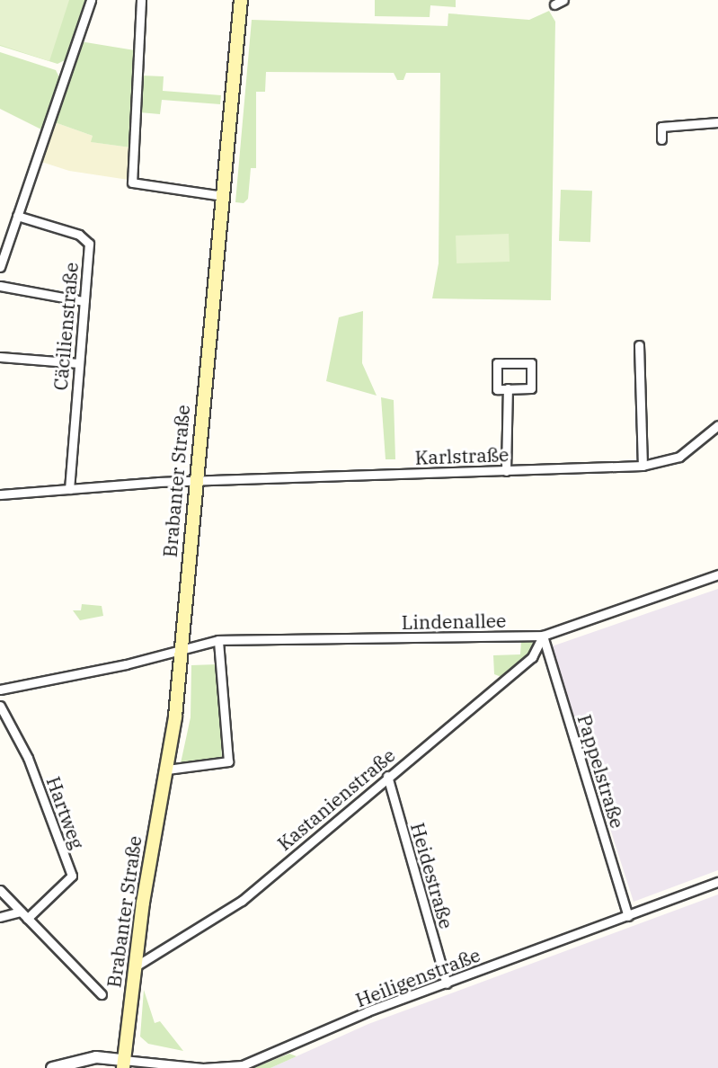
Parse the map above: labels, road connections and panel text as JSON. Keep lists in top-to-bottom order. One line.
{"streets":{"main road":["Brabanter Straße"],"street":["Cäcilienstraße","Karlstraße","Lindenallee","Pappelstraße","Kastanienstraße","Hartweg","Heidestraße","Heiligenstraße"]},"crossings":[["Cäcilienstraße","Karlstraße"],["Karlstraße","Brabanter Straße"],["Brabanter Straße","Lindenallee"],["Brabanter Straße","Kastanienstraße"],["Brabanter Straße","Heiligenstraße"],["Lindenallee","Pappelstraße"],["Lindenallee","Kastanienstraße"],["Pappelstraße","Kastanienstraße"],["Pappelstraße","Heiligenstraße"],["Kastanienstraße","Heidestraße"],["Heidestraße","Heiligenstraße"]]}
